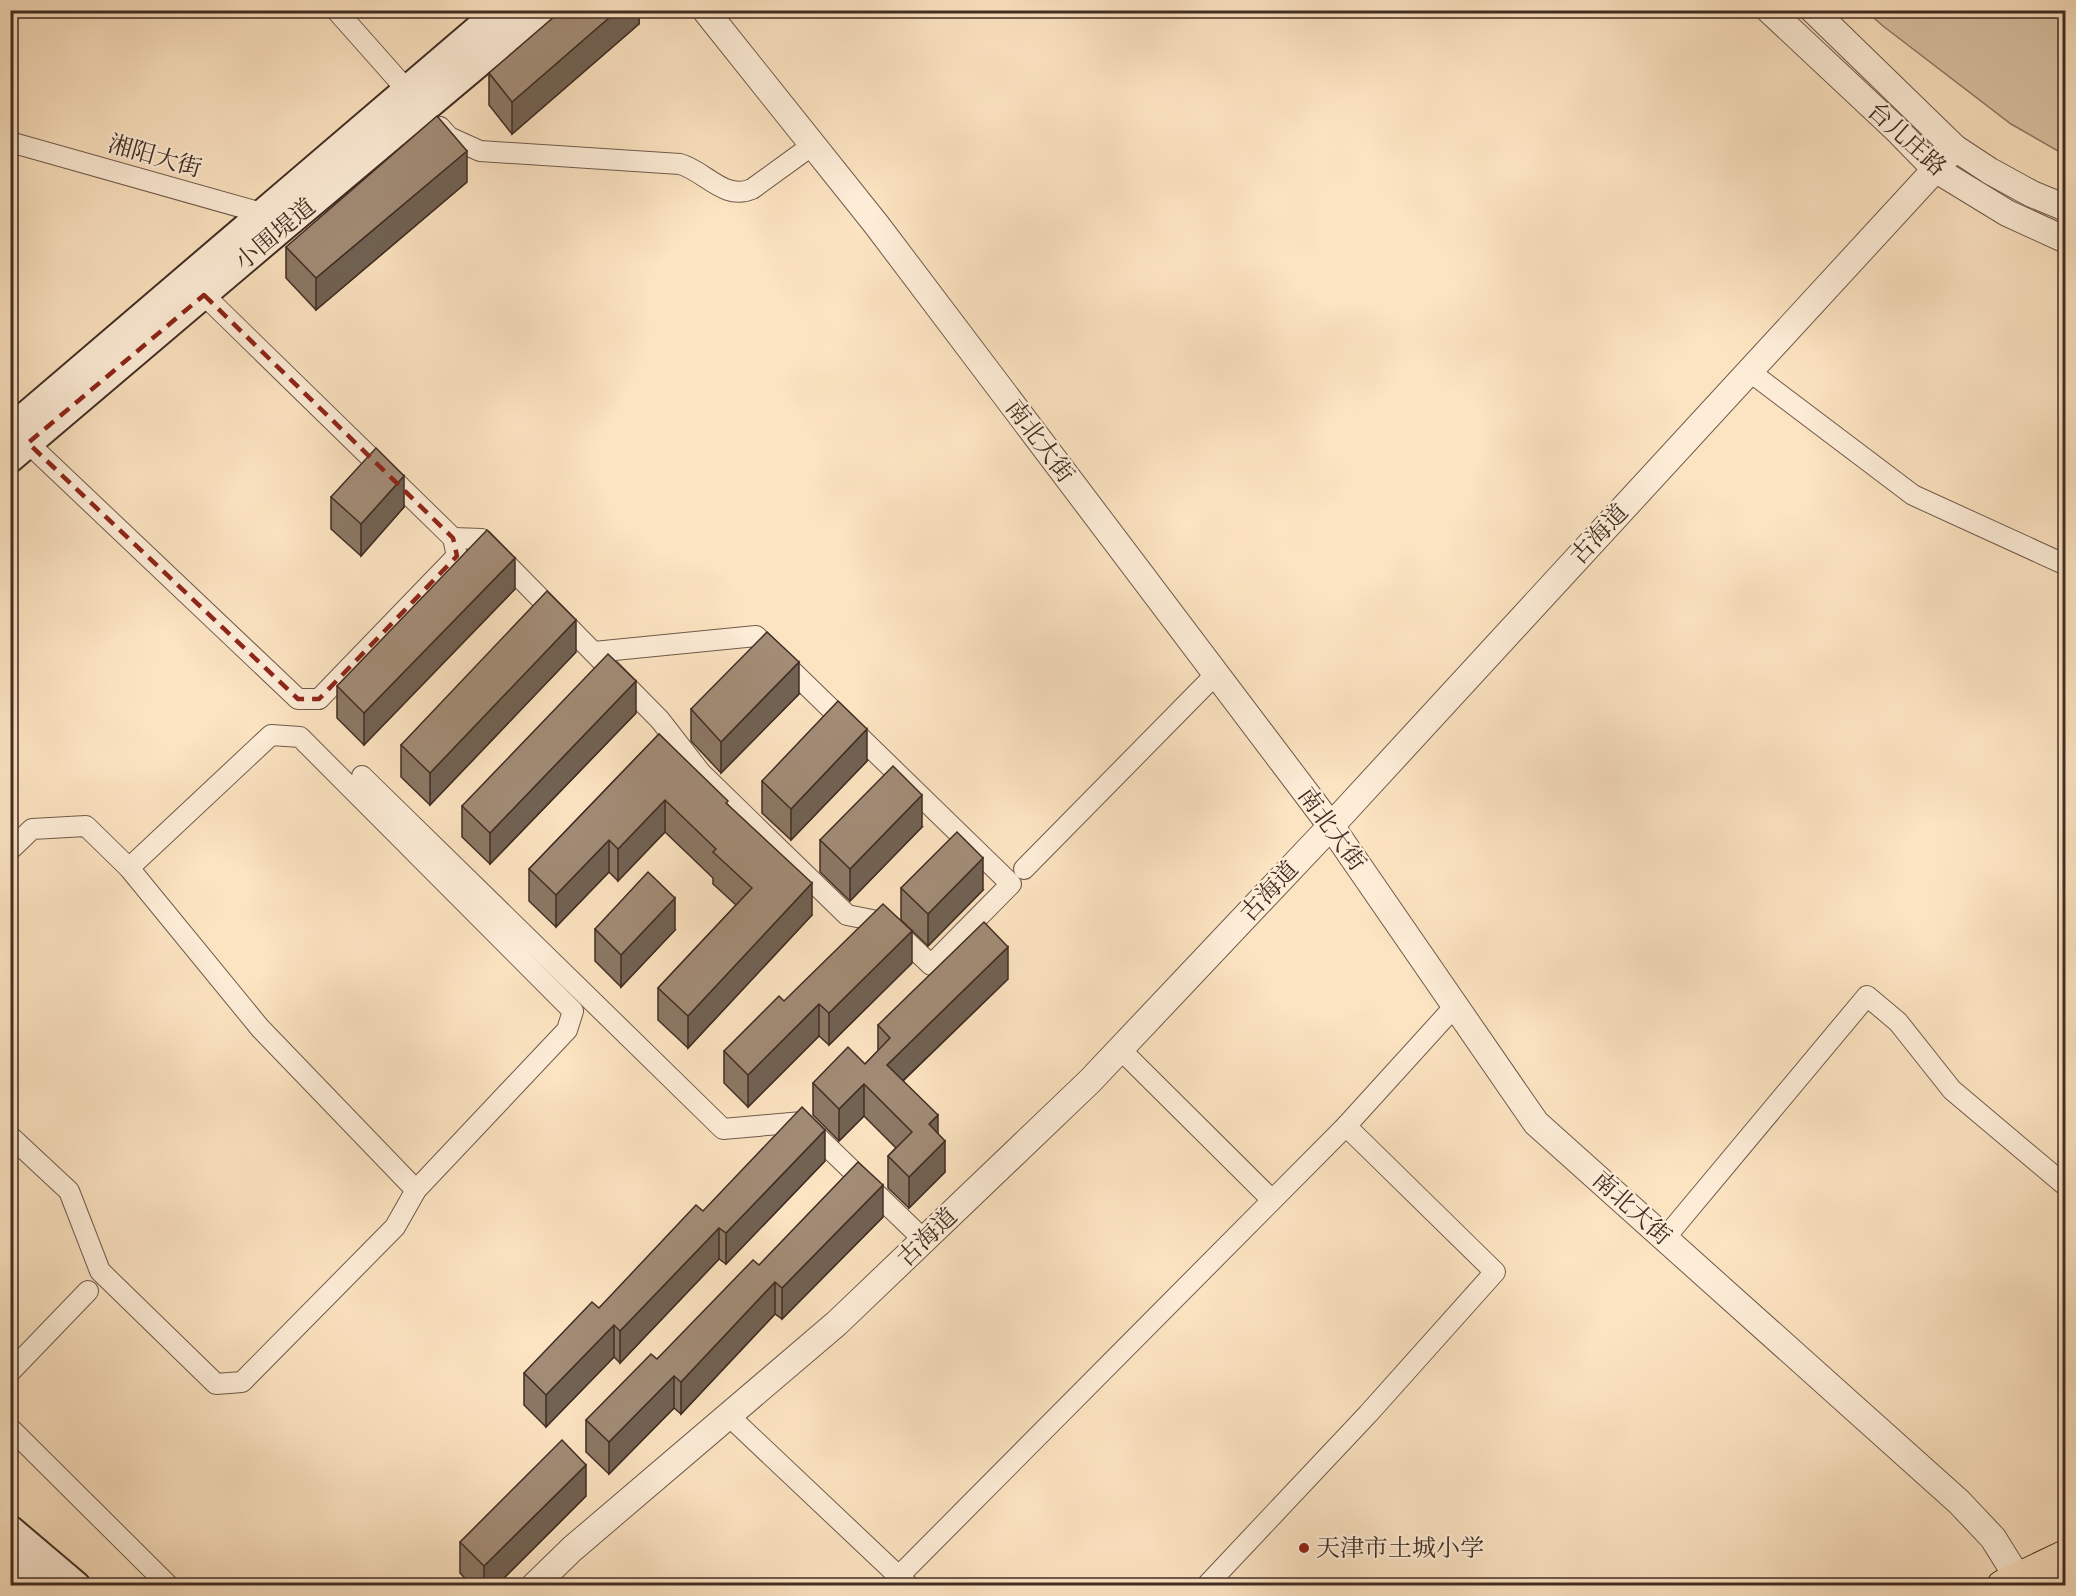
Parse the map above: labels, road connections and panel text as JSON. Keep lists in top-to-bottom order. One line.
{"streets":{"main road":["小围堤道"],"street":["台儿庄路","湘阳大街","南北大街","古海道"]},"crossings":[["台儿庄路","古海道"],["湘阳大街","小围堤道"],["南北大街","古海道"]],"places":["天津市土城小学"]}
